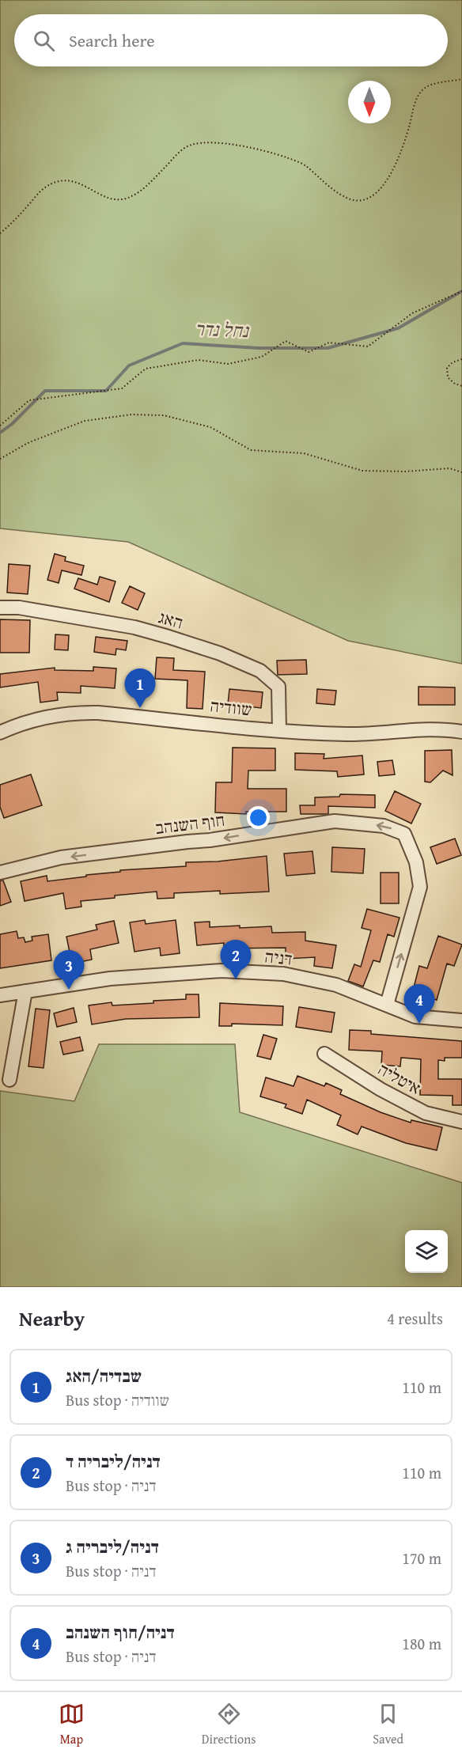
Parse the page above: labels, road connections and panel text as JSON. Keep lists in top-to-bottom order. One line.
{"streets":{"street":["האג","שוודיה","חוף השנהב","דניה","איטליה"]},"crossings":[["האג","שוודיה"],["חוף השנהב","דניה"]],"water":["נחל נדר"],"north":"bottom","page":{"search":"Search here","pins":["1","2","3","4"],"heading":["Nearby","4 results"],"list":[{"mark":"1","name":"שבדיה/האג","note":"Bus stop · שוודיה","value":"110 m"},{"mark":"2","name":"דניה/ליבריה ד","note":"Bus stop · דניה","value":"110 m"},{"mark":"3","name":"דניה/ליבריה ג","note":"Bus stop · דניה","value":"170 m"},{"mark":"4","name":"דניה/חוף השנהב","note":"Bus stop · דניה","value":"180 m"}],"nav":["Map","Directions","Saved"]}}
